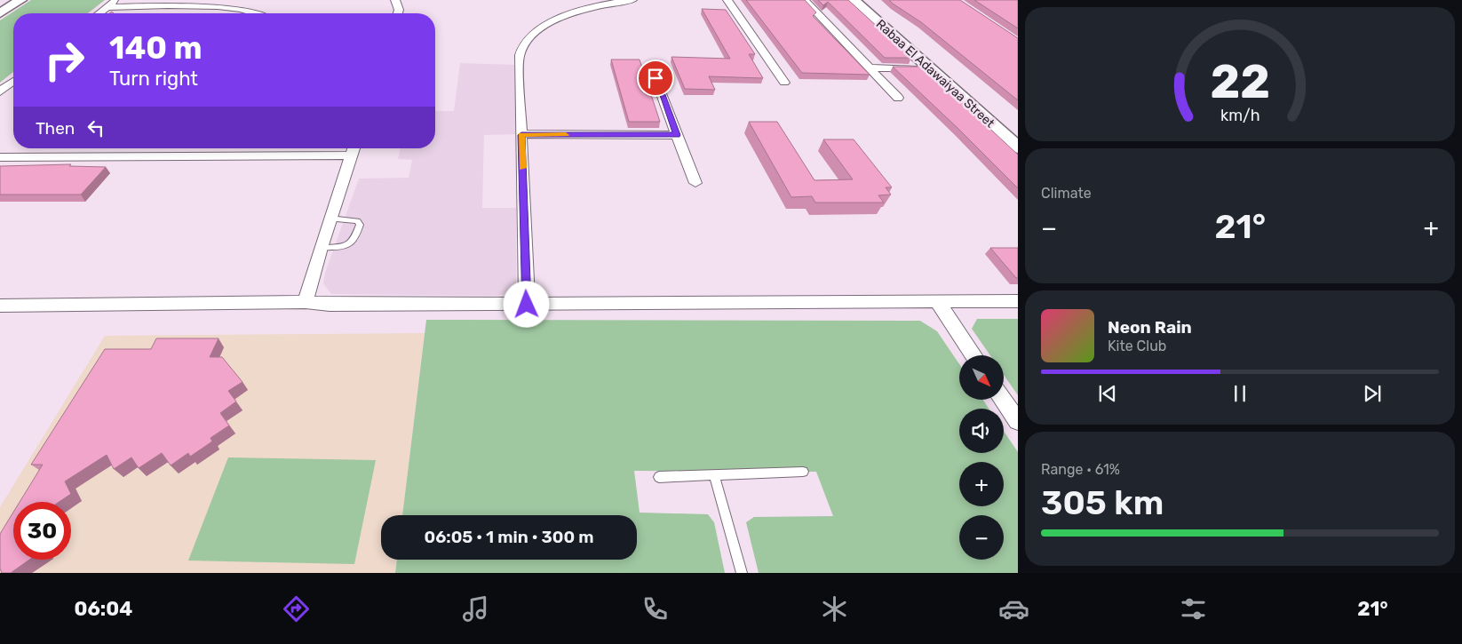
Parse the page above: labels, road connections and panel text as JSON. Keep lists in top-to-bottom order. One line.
{"streets":{"street":["Rabaa El Adawaiyaa Street"]},"north":"bottom right","page":{"turn":["140 m","Turn right"],"then":"Then","tile":["Climate",["Range · 61%","305 km"]],"heat":["−","21°","+"],"song":["Neon Rain","Kite Club"],"map_buttons":["+","−"],"limit":"30","trip":"06:05 · 1 min · 300 m","tabs":["06:04","21°"],"gauge":["22","km/h"]}}
